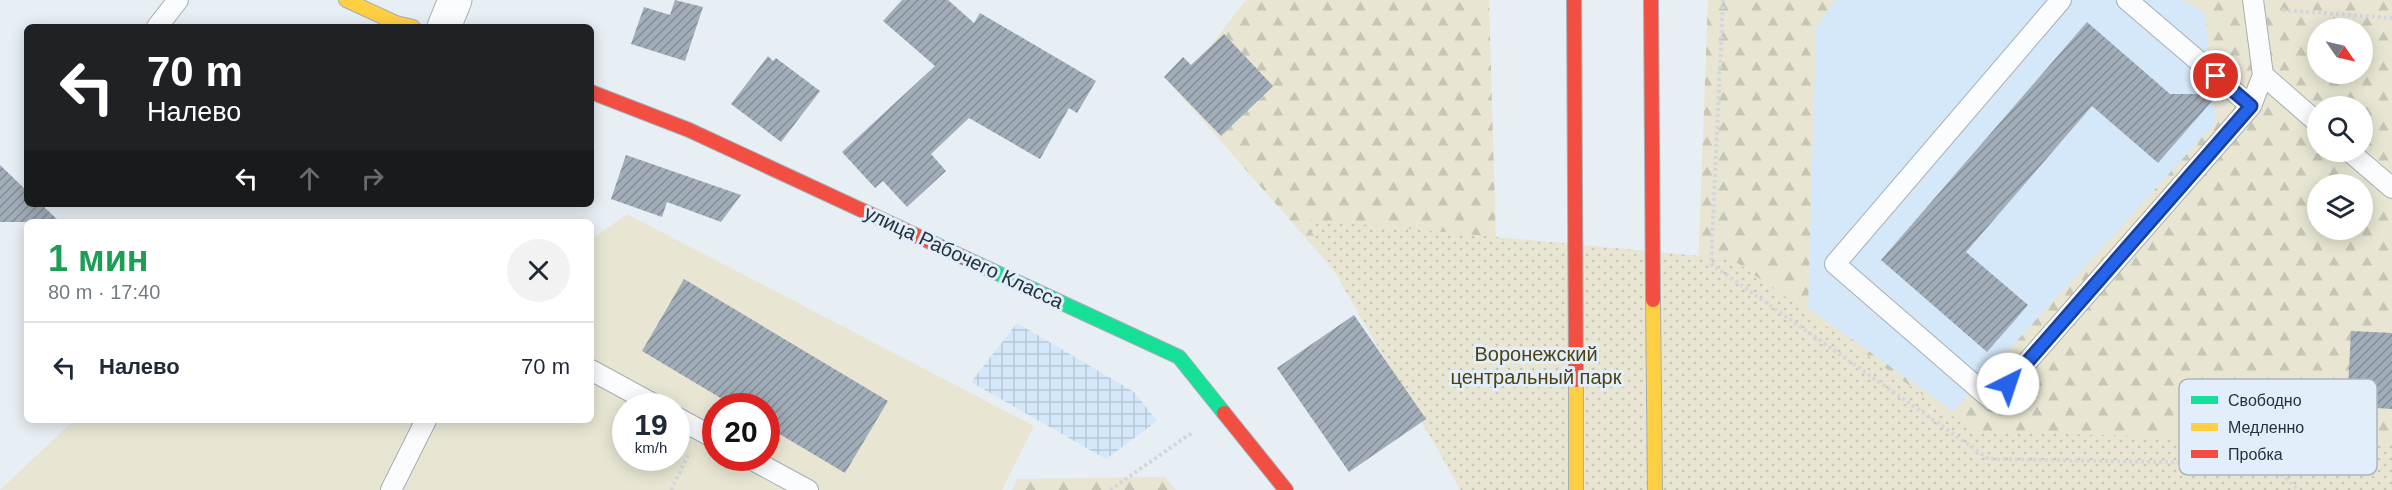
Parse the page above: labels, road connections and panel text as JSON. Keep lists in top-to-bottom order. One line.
{"streets":{"main road":["улица Рабочего Класса"]},"parks":["Воронежский центральный парк"],"legend":["Свободно","Медленно","Пробка"],"north":"bottom right","page":{"turn":["70 m","Налево"],"heading":["1 мин","80 m · 17:40"],"list":[{"name":"Налево","value":"70 m"}],"speed":"19 km/h","limit":"20"}}
